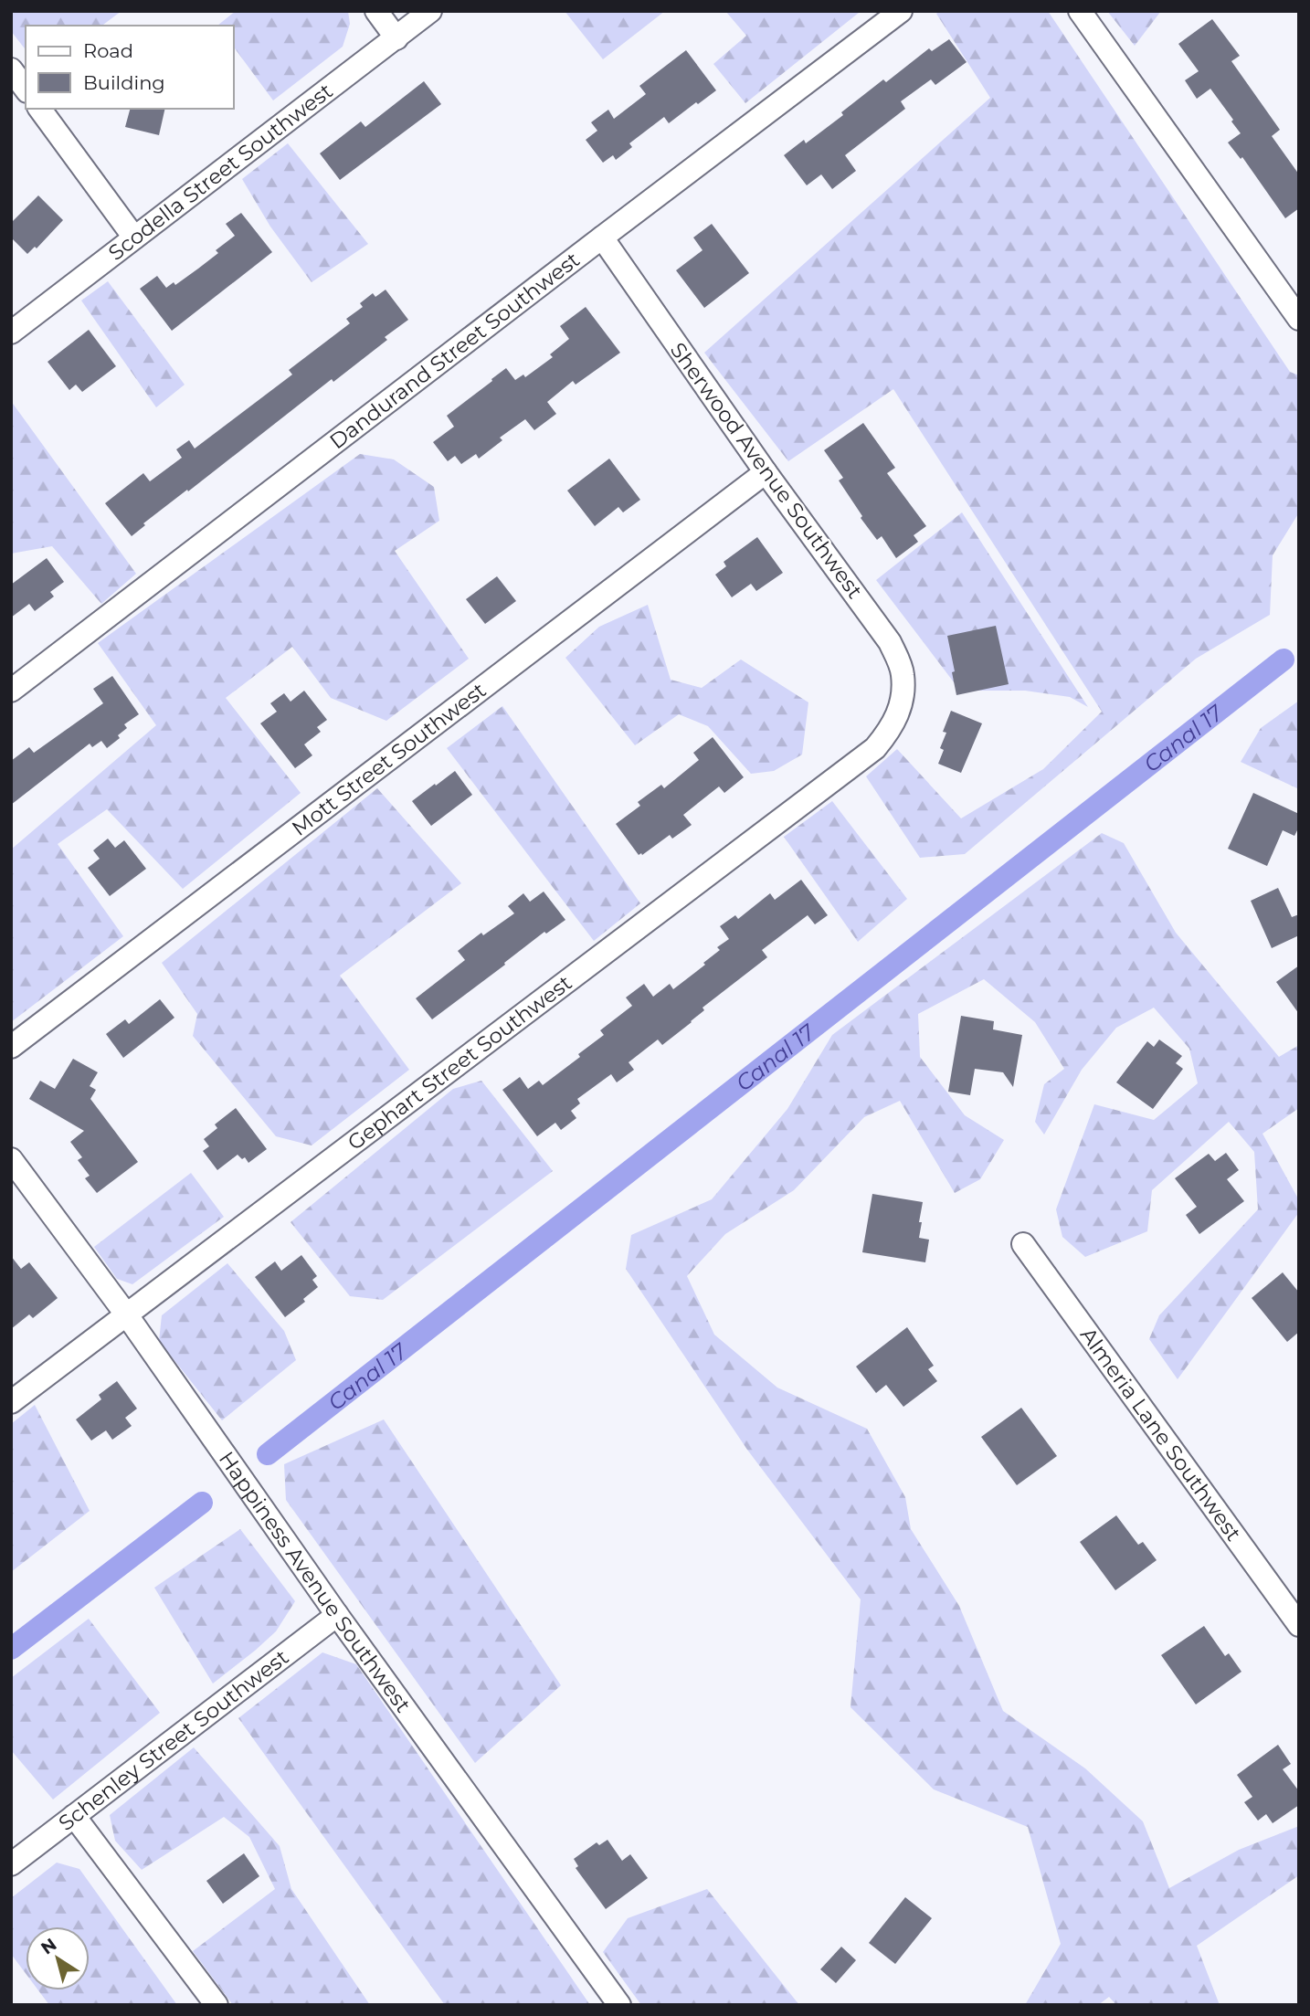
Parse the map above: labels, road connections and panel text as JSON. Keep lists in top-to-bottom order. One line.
{"streets":{"street":["Scodella Street Southwest","Dandurand Street Southwest","Sherwood Avenue Southwest","Mott Street Southwest","Gephart Street Southwest","Almeria Lane Southwest","Happiness Avenue Southwest","Schenley Street Southwest"]},"crossings":[["Dandurand Street Southwest","Sherwood Avenue Southwest"],["Sherwood Avenue Southwest","Mott Street Southwest"],["Sherwood Avenue Southwest","Gephart Street Southwest"],["Gephart Street Southwest","Happiness Avenue Southwest"],["Happiness Avenue Southwest","Schenley Street Southwest"]],"water":["Canal 17"],"legend":["Road","Building"],"north":"top left"}
